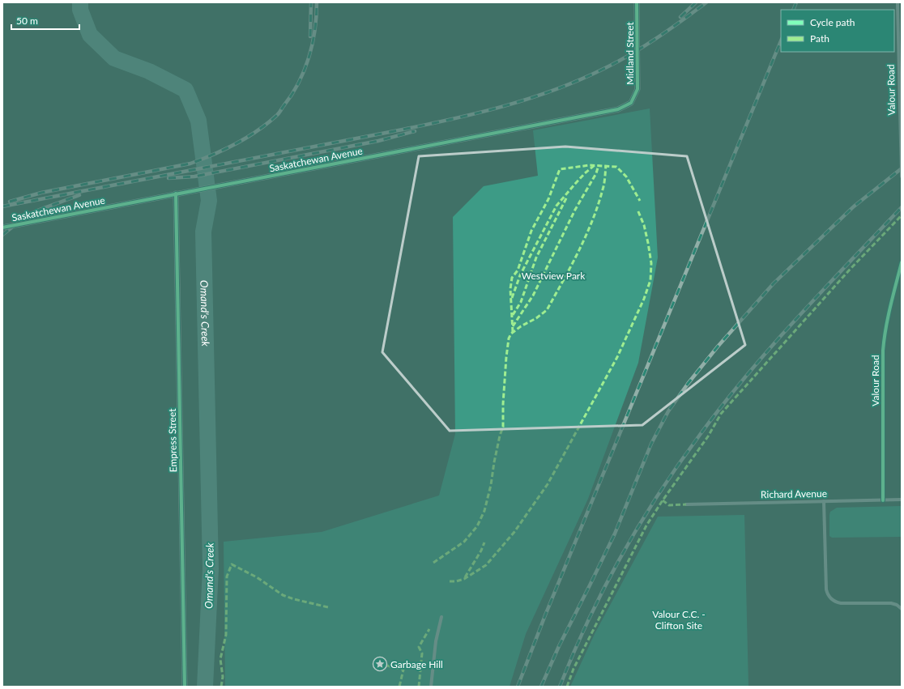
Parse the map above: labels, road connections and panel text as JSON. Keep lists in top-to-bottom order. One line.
{"streets":{"street":["Midland Street","Valour Road","Saskatchewan Avenue","Empress Street","Richard Avenue"]},"crossings":[["Midland Street","Saskatchewan Avenue"],["Valour Road","Richard Avenue"],["Saskatchewan Avenue","Empress Street"]],"water":["Omand's Creek"],"parks":["Westview Park","Valour C.C. - Clifton Site"],"places":{"place":["Garbage Hill"]},"legend":["Cycle path","Path"],"scale_bar":"50 m"}
